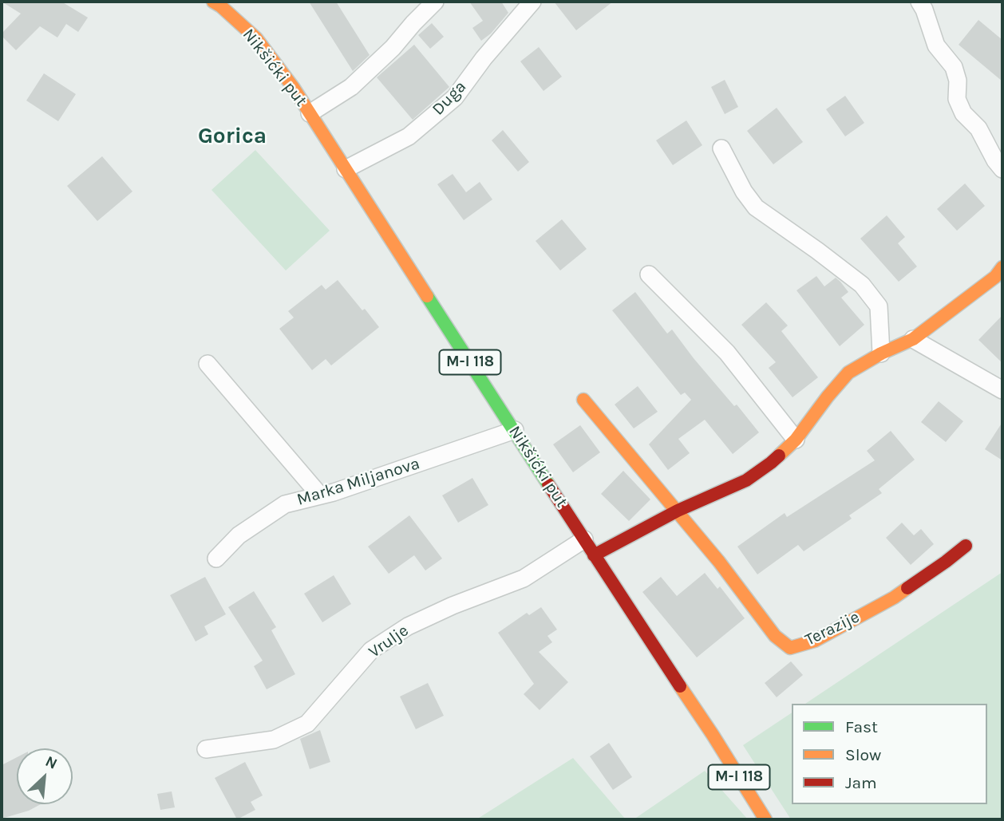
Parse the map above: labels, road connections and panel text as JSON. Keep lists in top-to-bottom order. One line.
{"streets":{"street":["Nikšićki put","Duga","M-I 118","Marka Miljanova","Terazije","Vrulje"]},"crossings":[["Nikšićki put","Duga"],["Nikšićki put","Marka Miljanova"],["Nikšićki put","Vrulje"]],"districts":["Gorica"],"legend":["Fast","Slow","Jam"],"north":"top right"}
